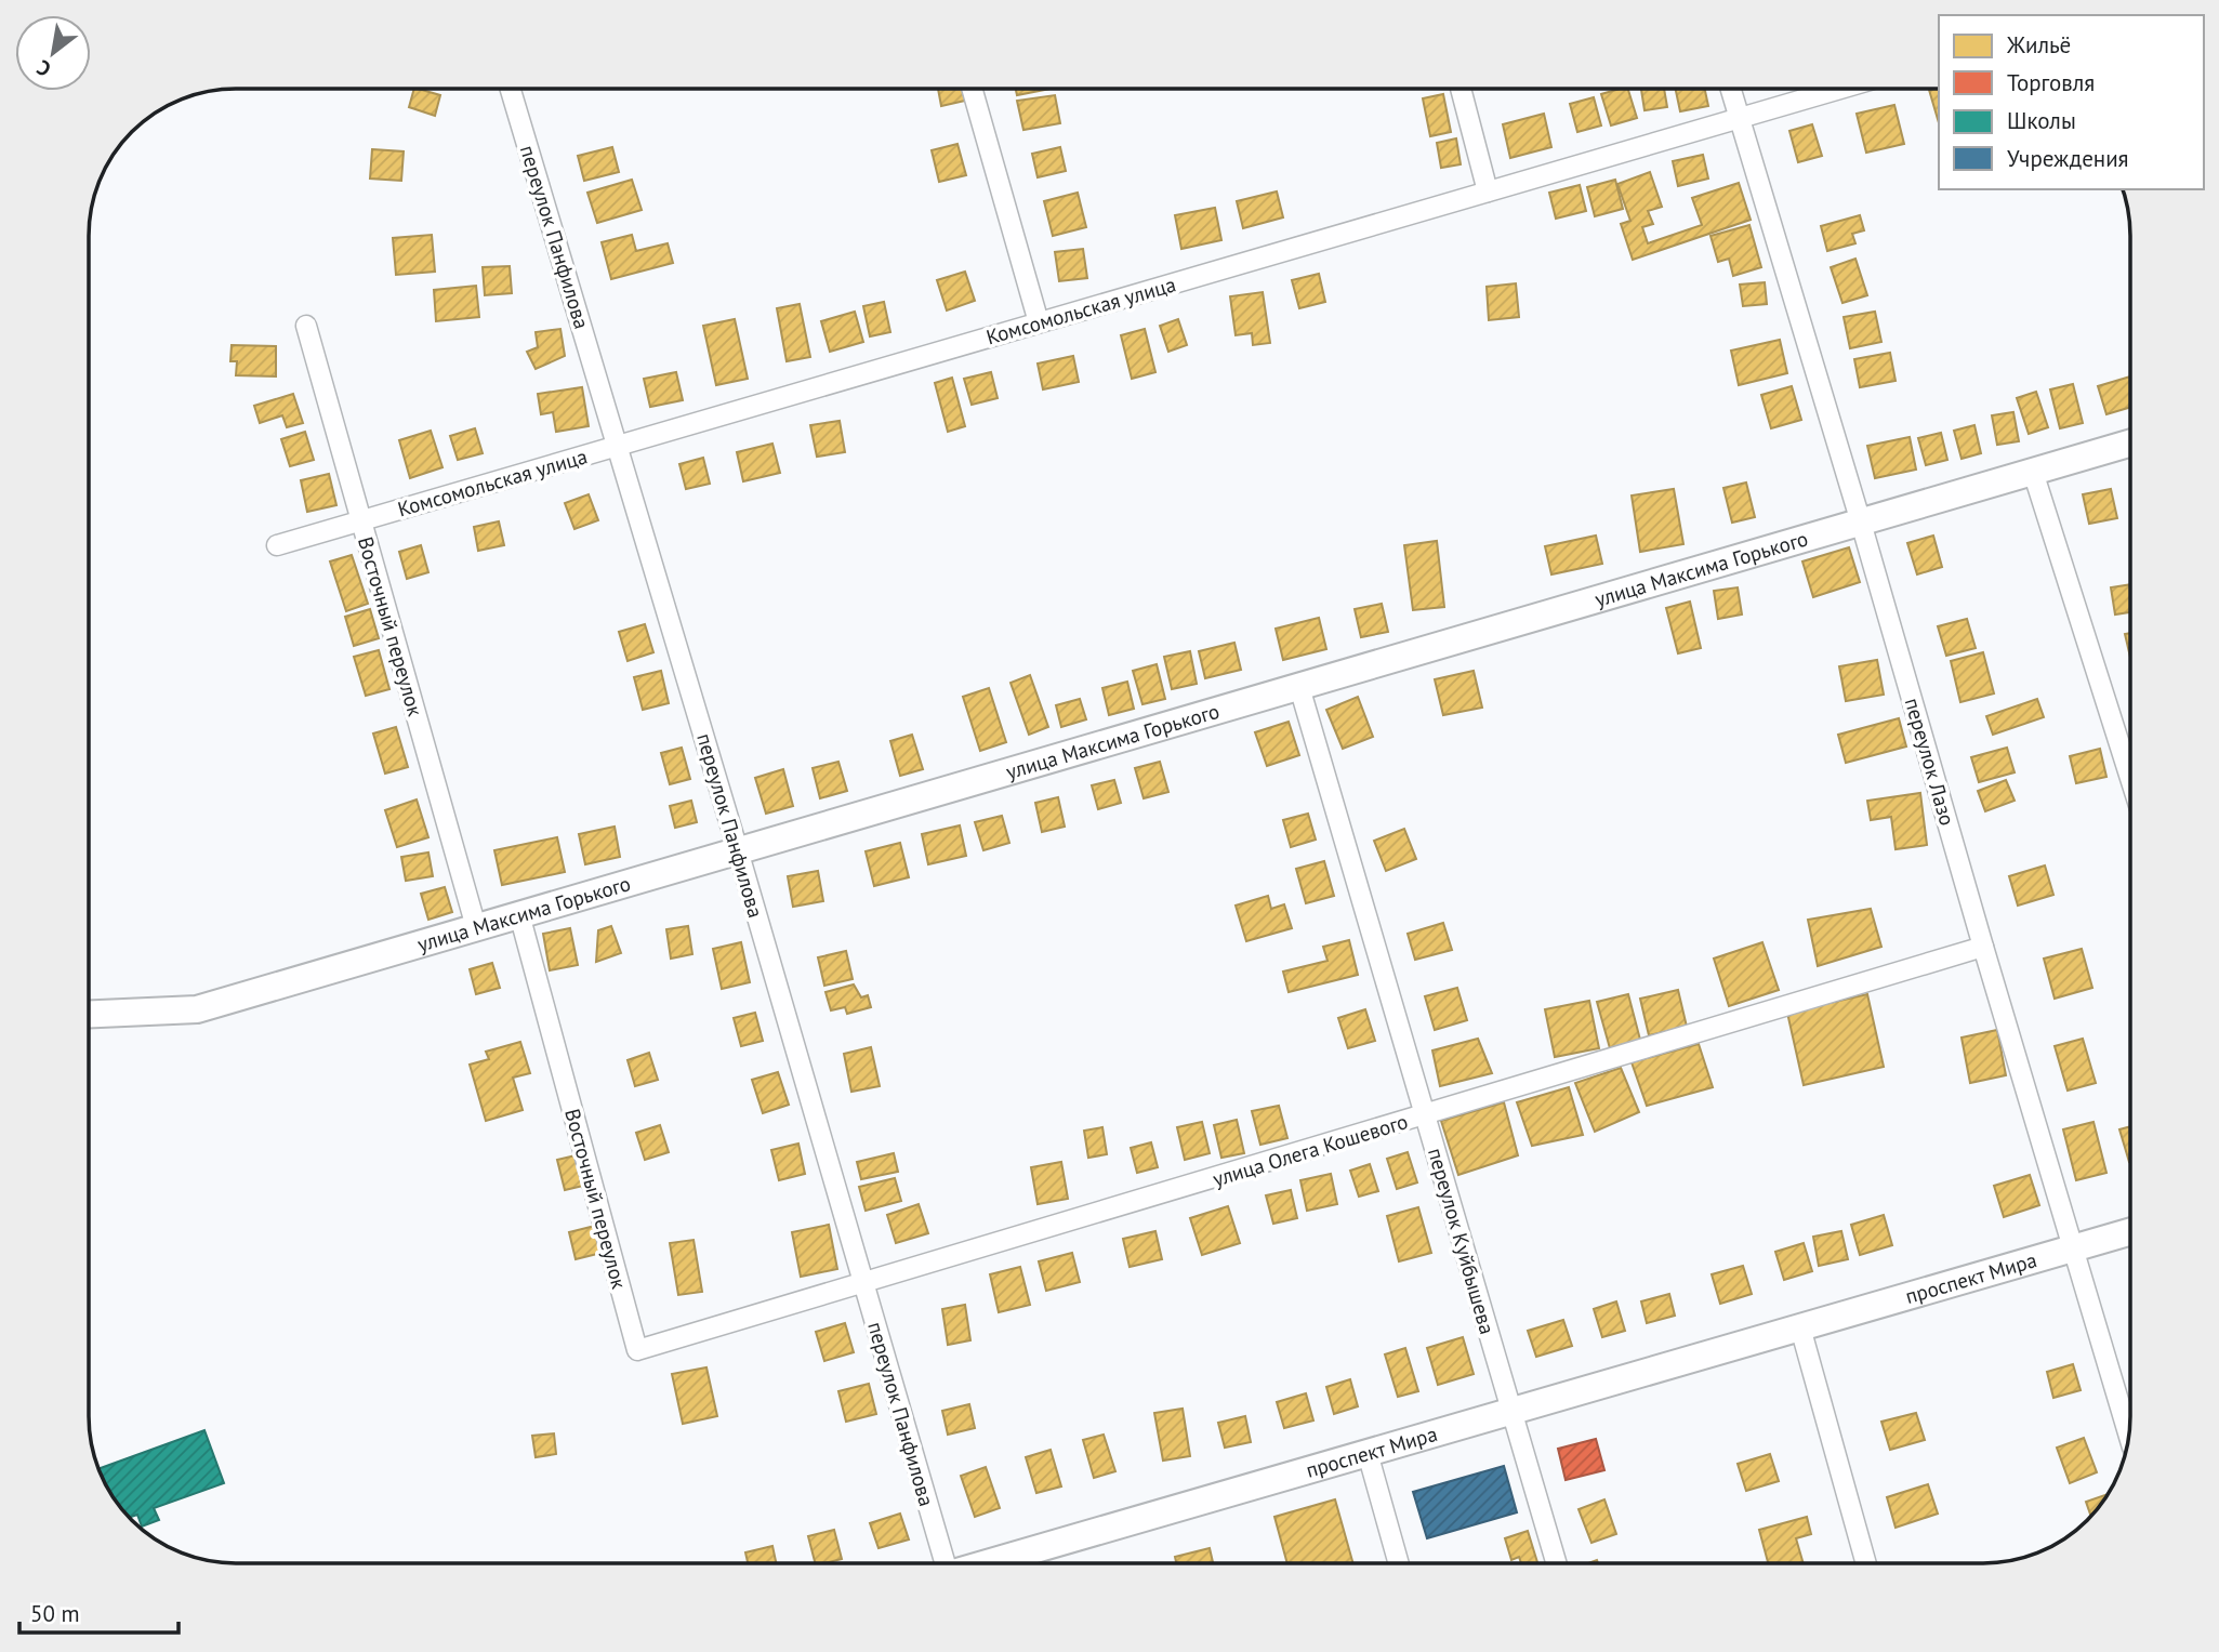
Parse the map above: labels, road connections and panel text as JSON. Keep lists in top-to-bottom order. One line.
{"streets":{"main road":["улица Максима Горького","проспект Мира"],"street":["переулок Панфилова","Комсомольская улица","Восточный переулок","переулок Лазо","улица Олега Кошевого","переулок Куйбышева"]},"crossings":[["переулок Панфилова","Комсомольская улица"],["переулок Панфилова","улица Максима Горького"],["переулок Панфилова","улица Олега Кошевого"],["Комсомольская улица","Восточный переулок"],["Комсомольская улица","переулок Лазо"],["улица Максима Горького","Восточный переулок"],["улица Максима Горького","переулок Лазо"],["улица Максима Горького","переулок Куйбышева"],["Восточный переулок","улица Олега Кошевого"],["переулок Лазо","улица Олега Кошевого"],["переулок Лазо","проспект Мира"],["улица Олега Кошевого","переулок Куйбышева"],["переулок Куйбышева","проспект Мира"]],"legend":["Жильё","Торговля","Школы","Учреждения"],"scale_bar":"50 m","north":"bottom left"}
